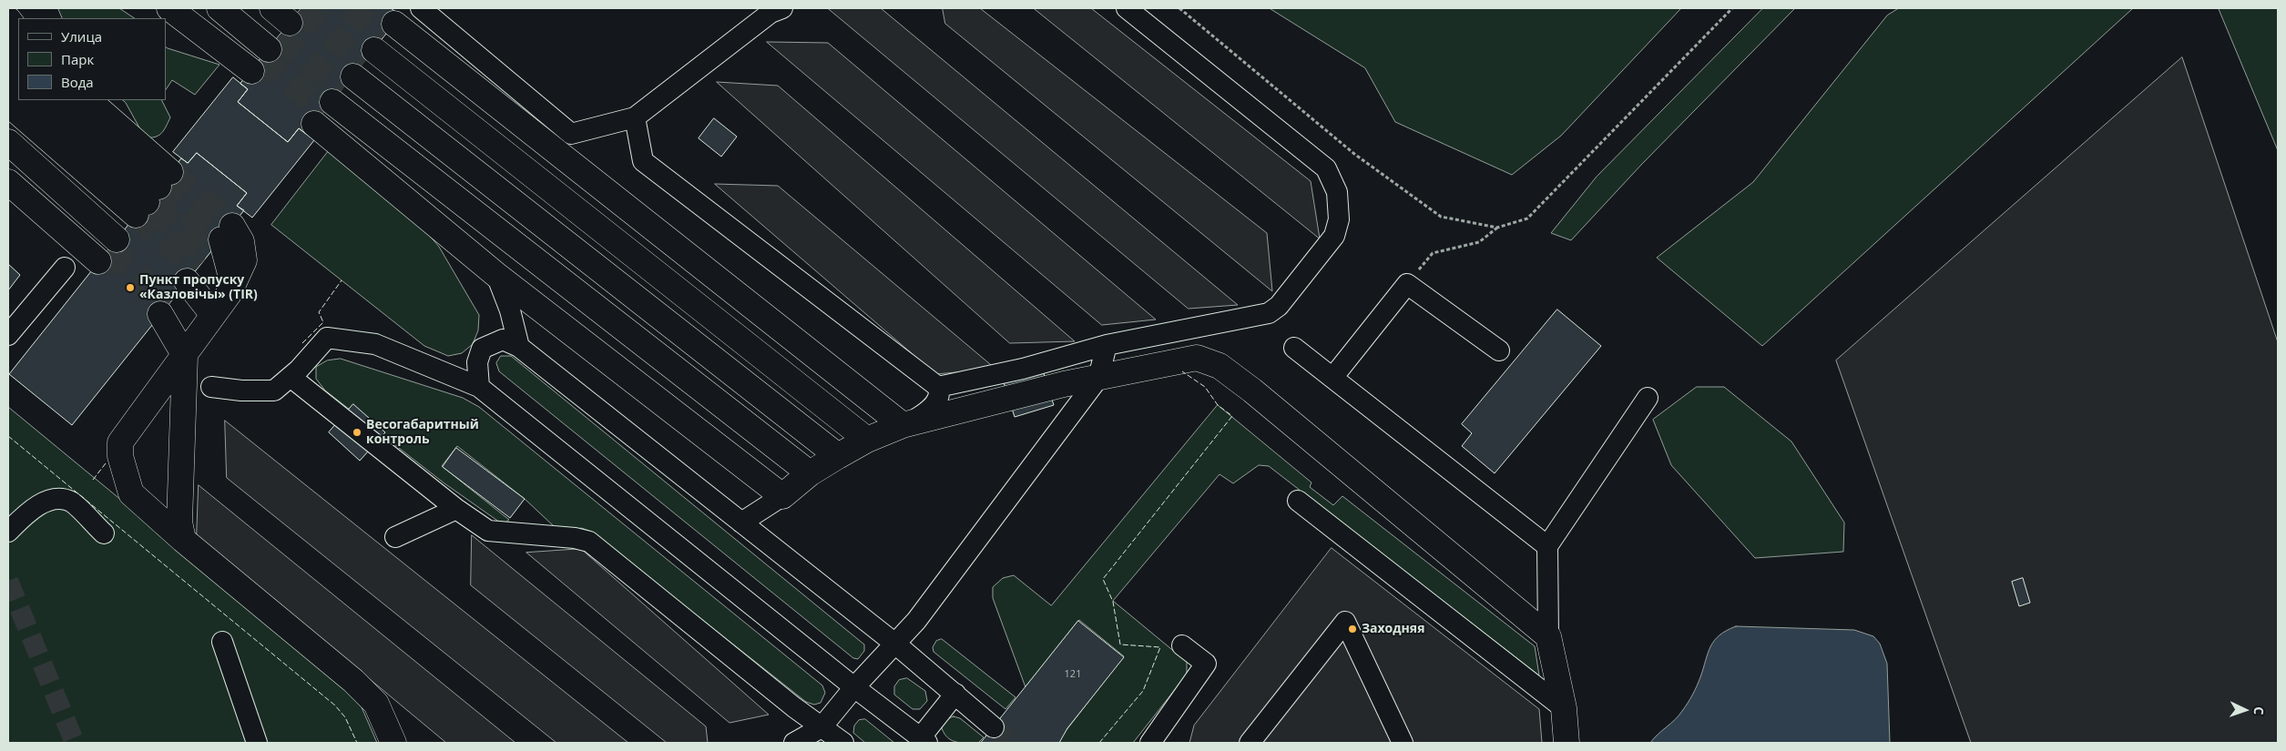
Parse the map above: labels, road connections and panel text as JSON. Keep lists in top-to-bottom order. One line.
{"places":["Пункт пропуску «Казловічы» (TIR)","Весогабаритный контроль","Заходняя"],"house_numbers":["121"],"legend":["Улица","Парк","Вода"],"north":"right"}
